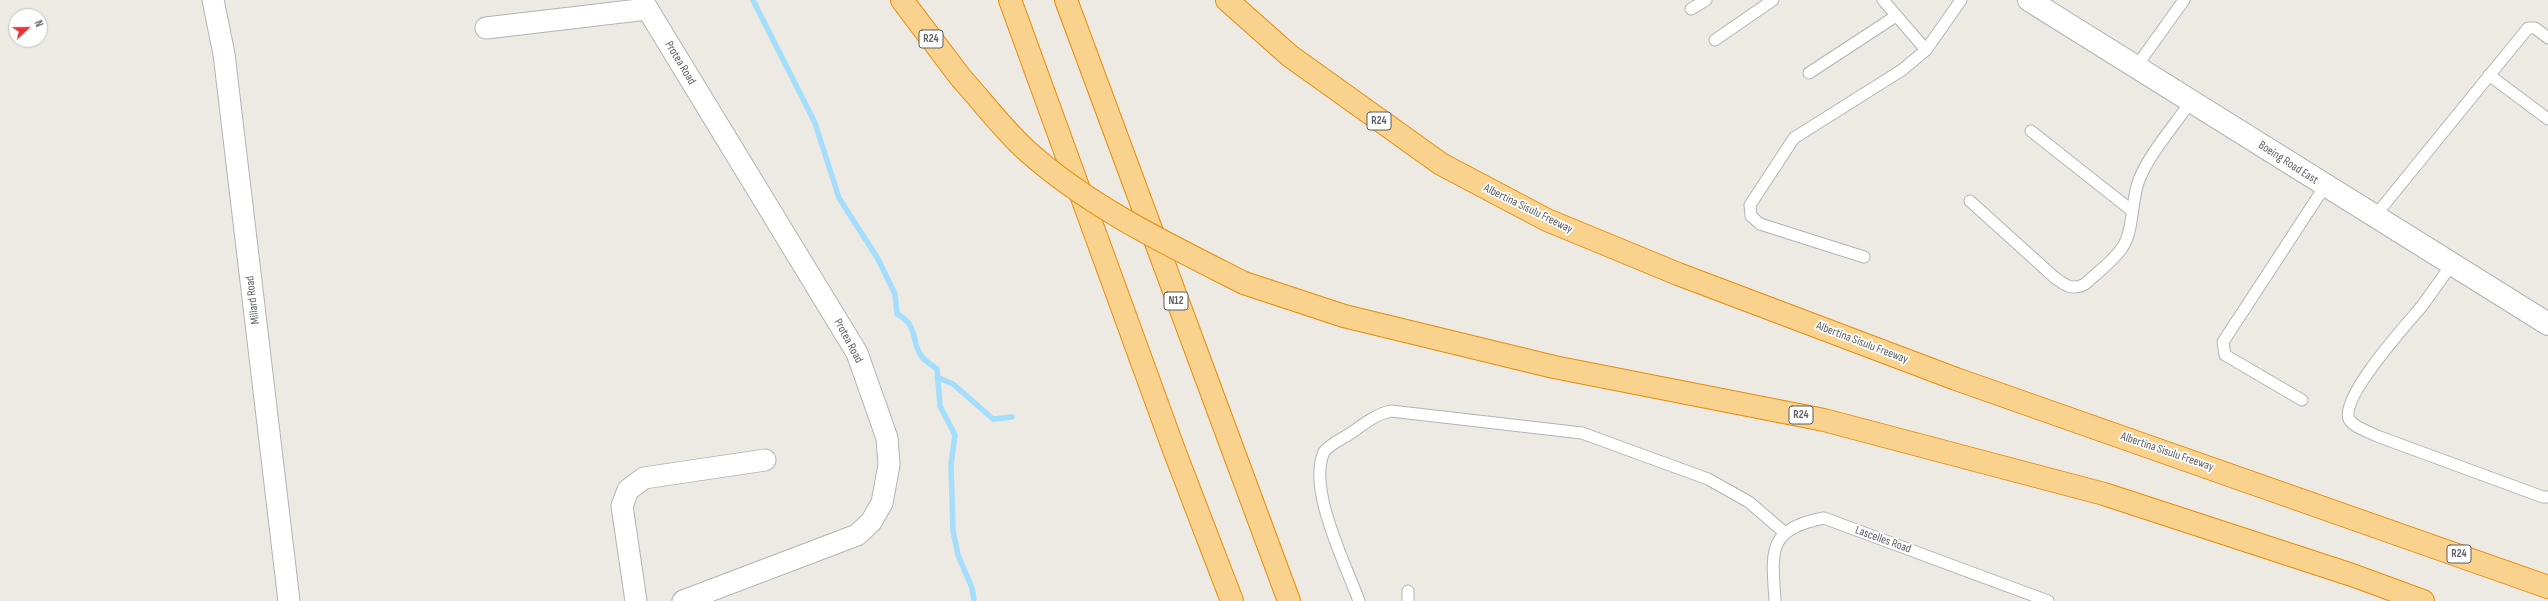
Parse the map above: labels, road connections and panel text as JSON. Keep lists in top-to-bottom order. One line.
{"streets":{"highway":["R24","Albertina Sisulu Freeway","N12"],"street":["Protea Road","Boeing Road East","Millard Road"],"lane":["Lascelles Road"]},"north":"right"}
